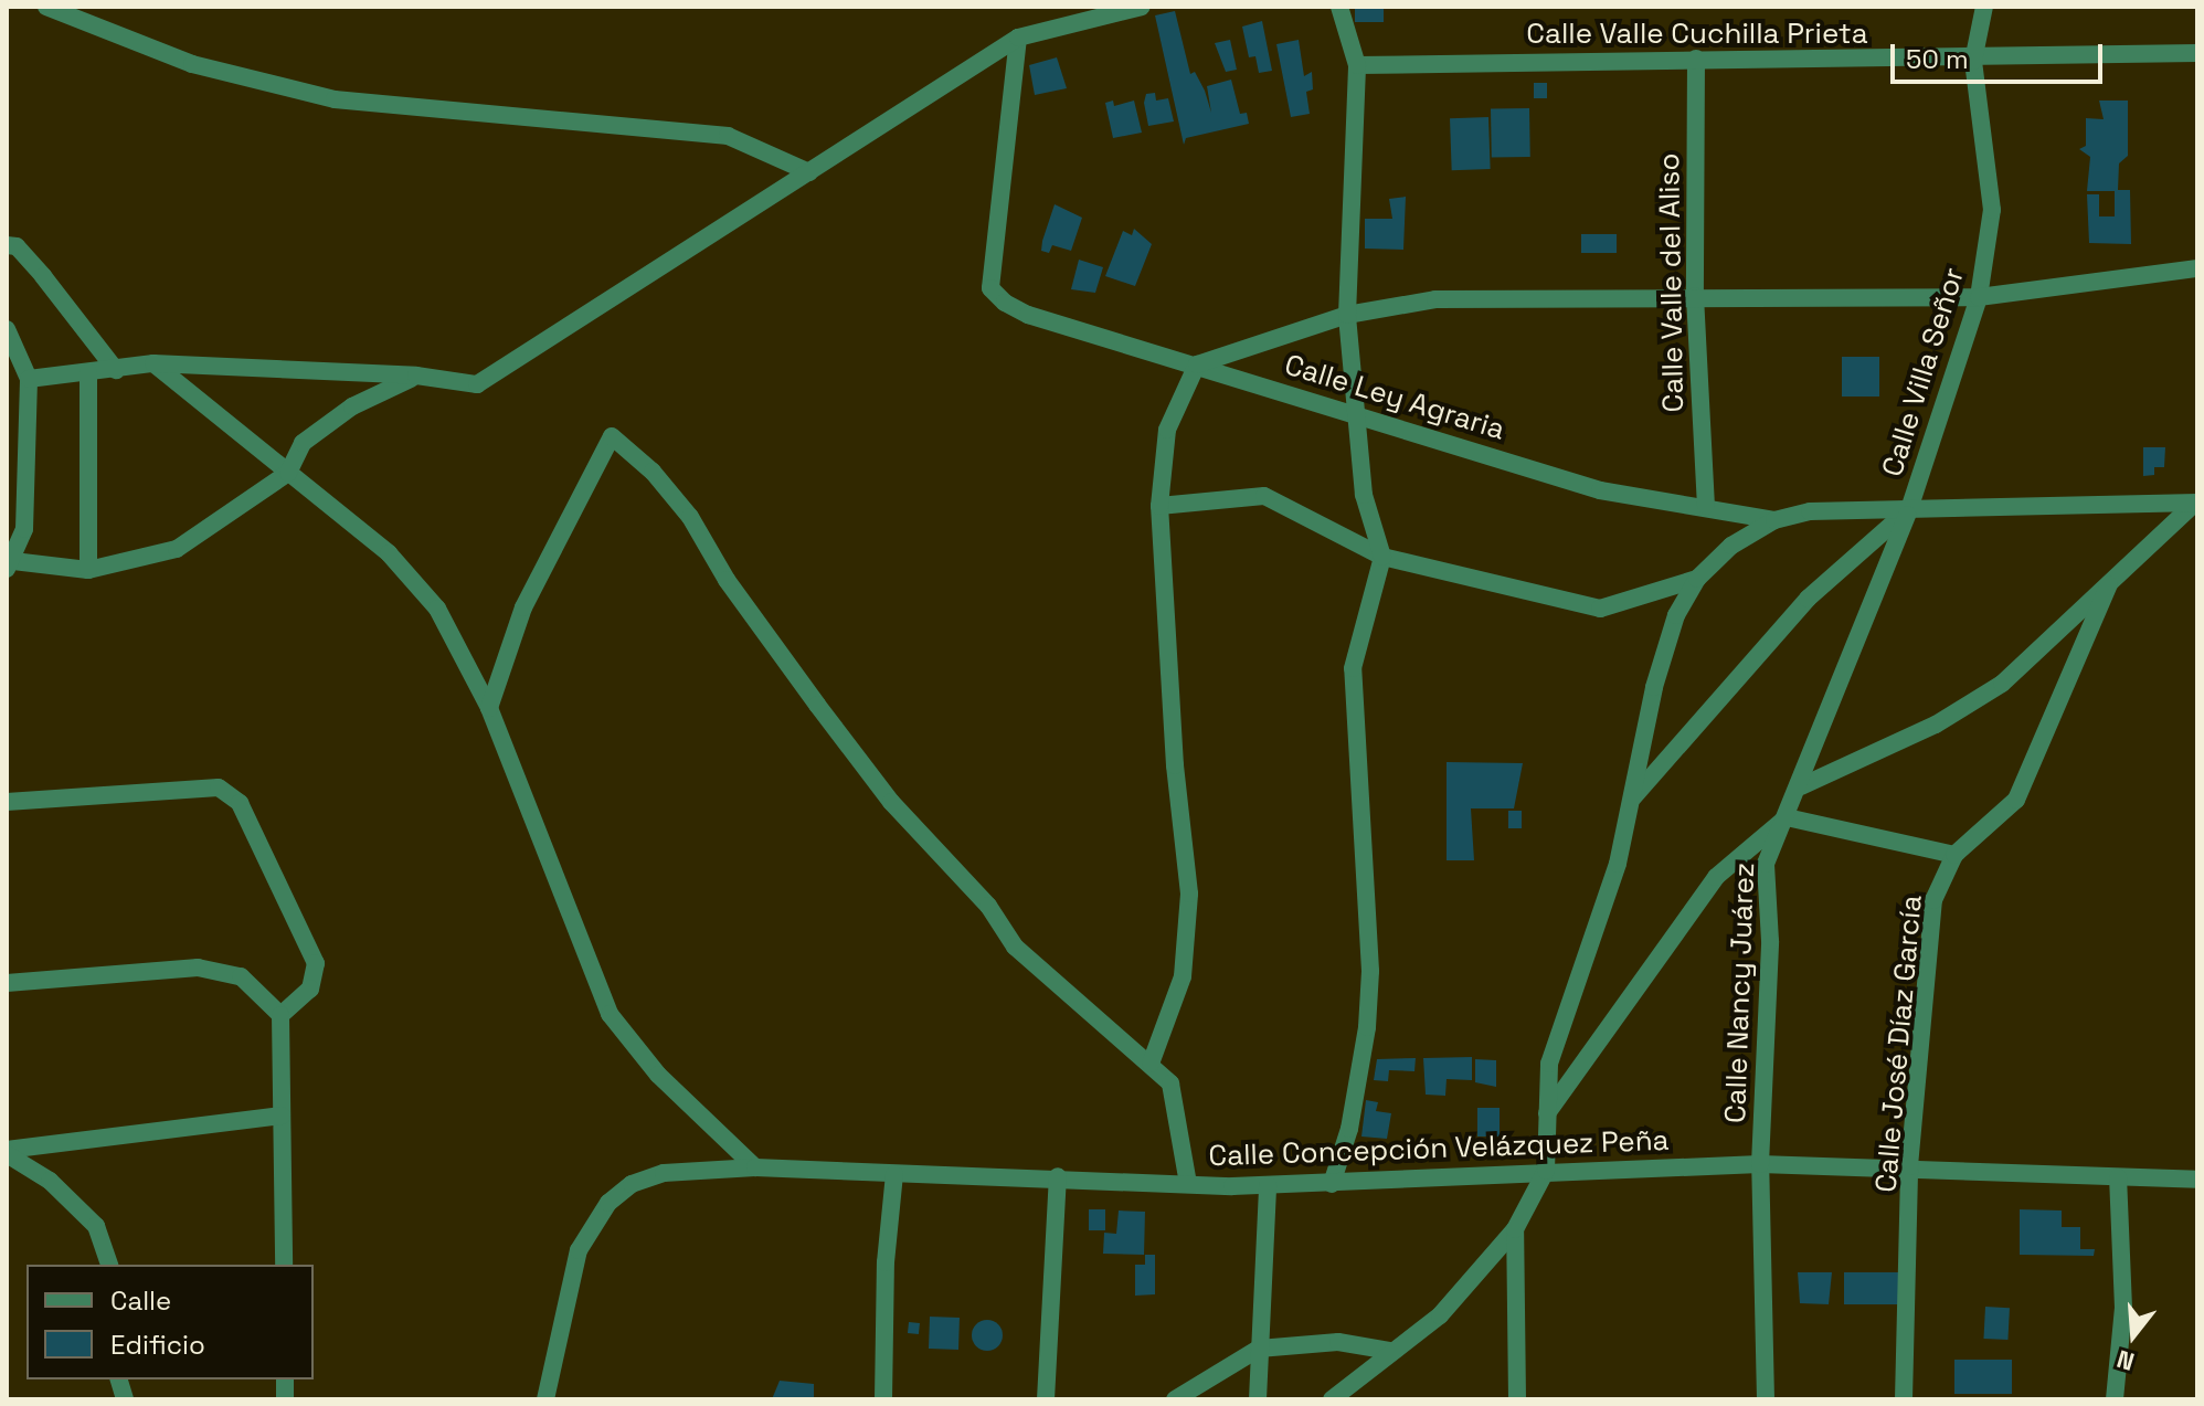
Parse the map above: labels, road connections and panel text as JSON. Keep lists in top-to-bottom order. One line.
{"streets":{"street":["Calle Valle Cuchilla Prieta","Calle Valle del Aliso","Calle Villa Señor","Calle Ley Agraria","Calle Nancy Juárez","Calle José Díaz García","Calle Concepción Velázquez Peña"]},"crossings":[["Calle Valle Cuchilla Prieta","Calle Valle del Aliso"],["Calle Valle Cuchilla Prieta","Calle Villa Señor"],["Calle Valle del Aliso","Calle Ley Agraria"],["Calle Villa Señor","Calle Ley Agraria"],["Calle Villa Señor","Calle Nancy Juárez"],["Calle Villa Señor","Calle Concepción Velázquez Peña"],["Calle Nancy Juárez","Calle Concepción Velázquez Peña"],["Calle José Díaz García","Calle Concepción Velázquez Peña"]],"legend":["Calle","Edificio"],"scale_bar":"50 m","north":"bottom"}
